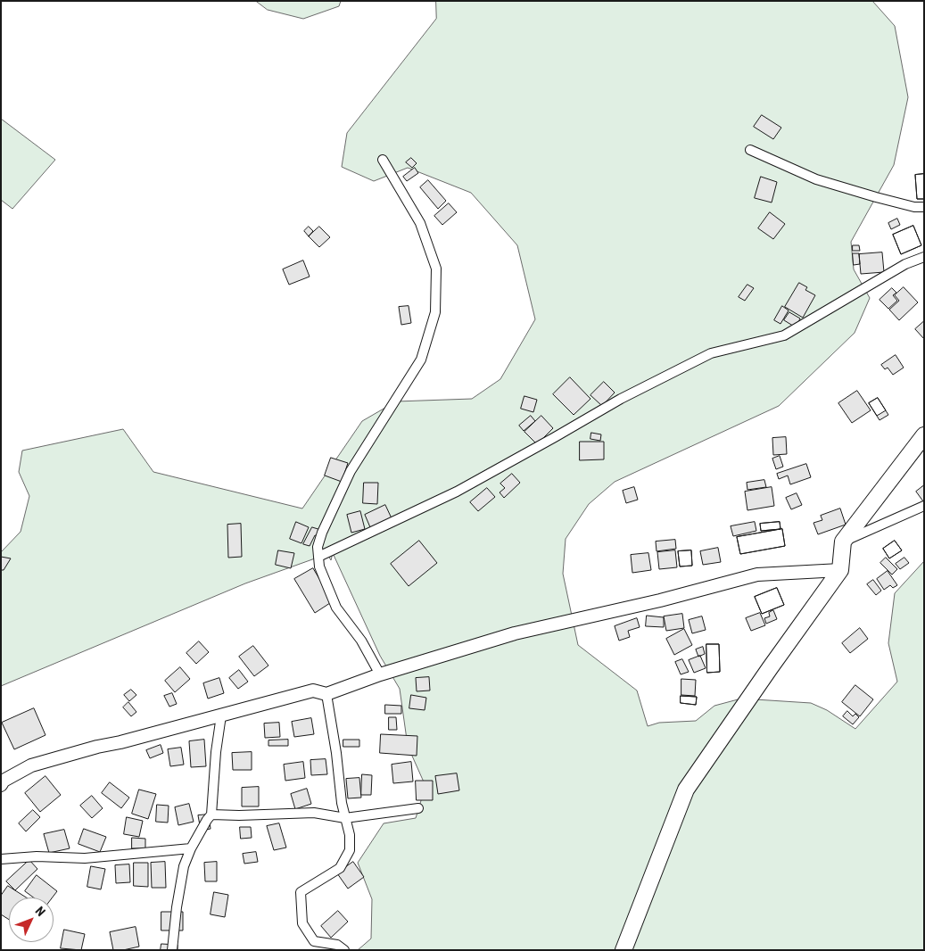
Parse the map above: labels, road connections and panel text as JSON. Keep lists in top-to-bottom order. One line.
{"north":"top right"}
